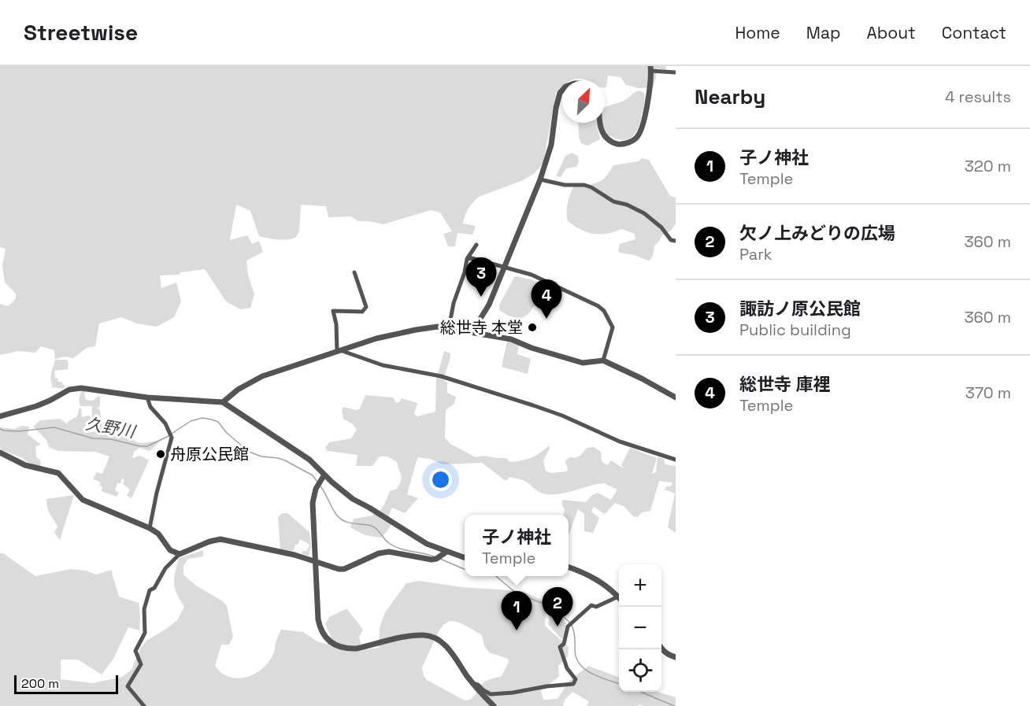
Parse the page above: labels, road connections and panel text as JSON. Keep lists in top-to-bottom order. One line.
{"water":["久野川"],"places":["総世寺 本堂","舟原公民館"],"scale_bar":"200 m","north":"top right","page":{"header":"Streetwise","nav":["Home","Map","About","Contact"],"heading":["Nearby","4 results"],"list":[{"mark":"1","name":"子ノ神社","note":"Temple","value":"320 m"},{"mark":"2","name":"欠ノ上みどりの広場","note":"Park","value":"360 m"},{"mark":"3","name":"諏訪ノ原公民館","note":"Public building","value":"360 m"},{"mark":"4","name":"総世寺 庫裡","note":"Temple","value":"370 m"}],"pins":["3","4","2","1"],"popup":["子ノ神社","Temple"],"map_buttons":["+","−"],"scale":"200 m"}}
